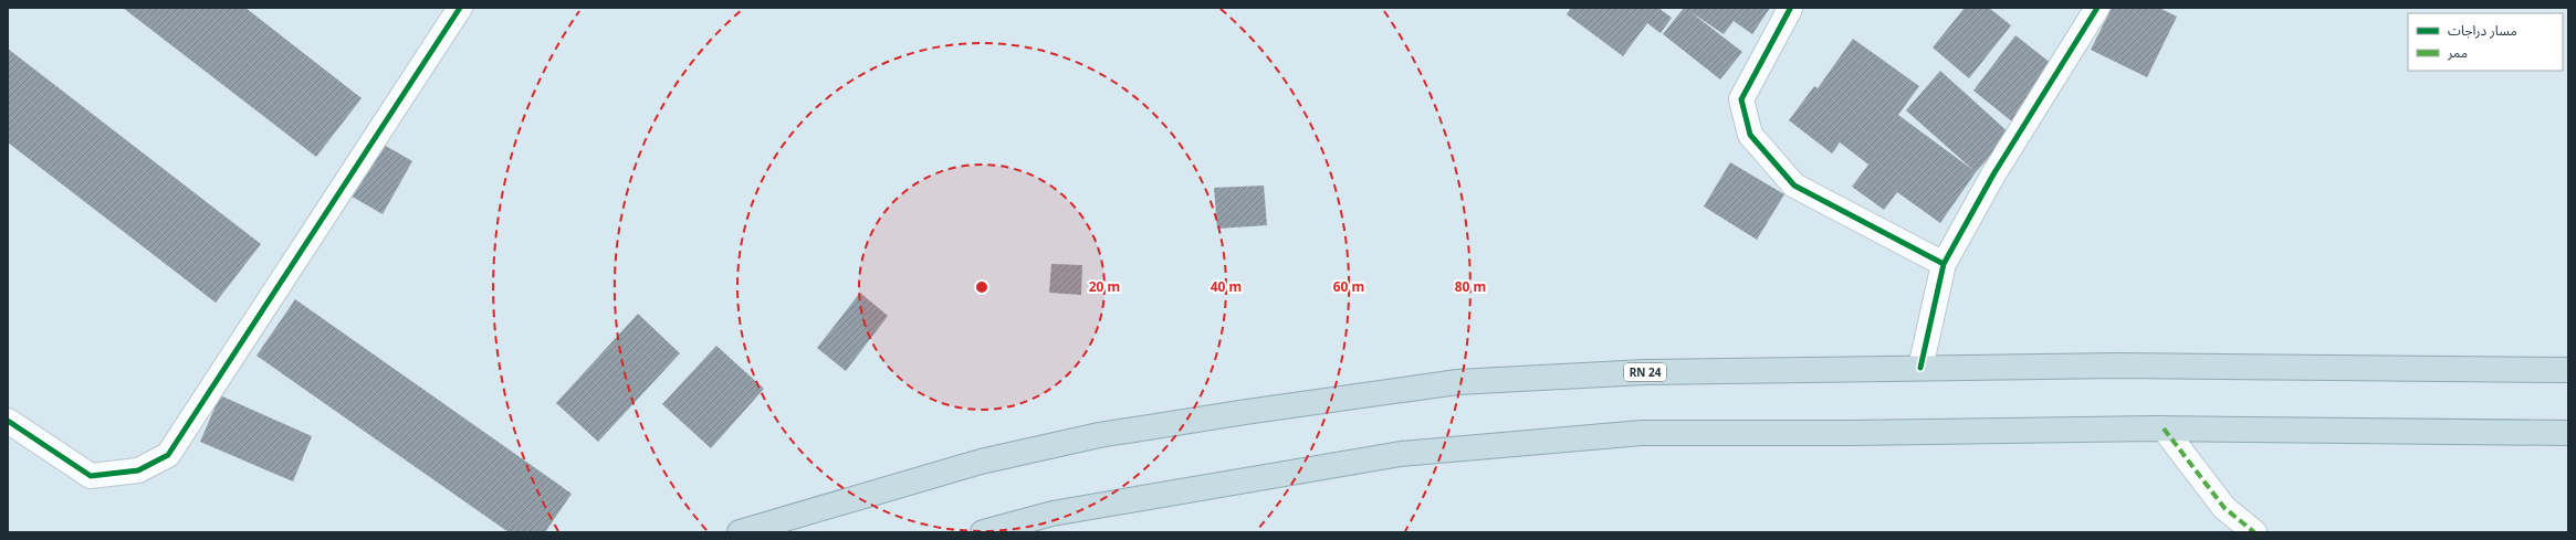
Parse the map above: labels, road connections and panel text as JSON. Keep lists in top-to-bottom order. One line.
{"streets":{"highway":["RN 24"]},"legend":["مسار دراجات","ممر"],"rings":["20 m","40 m","60 m","80 m"]}
